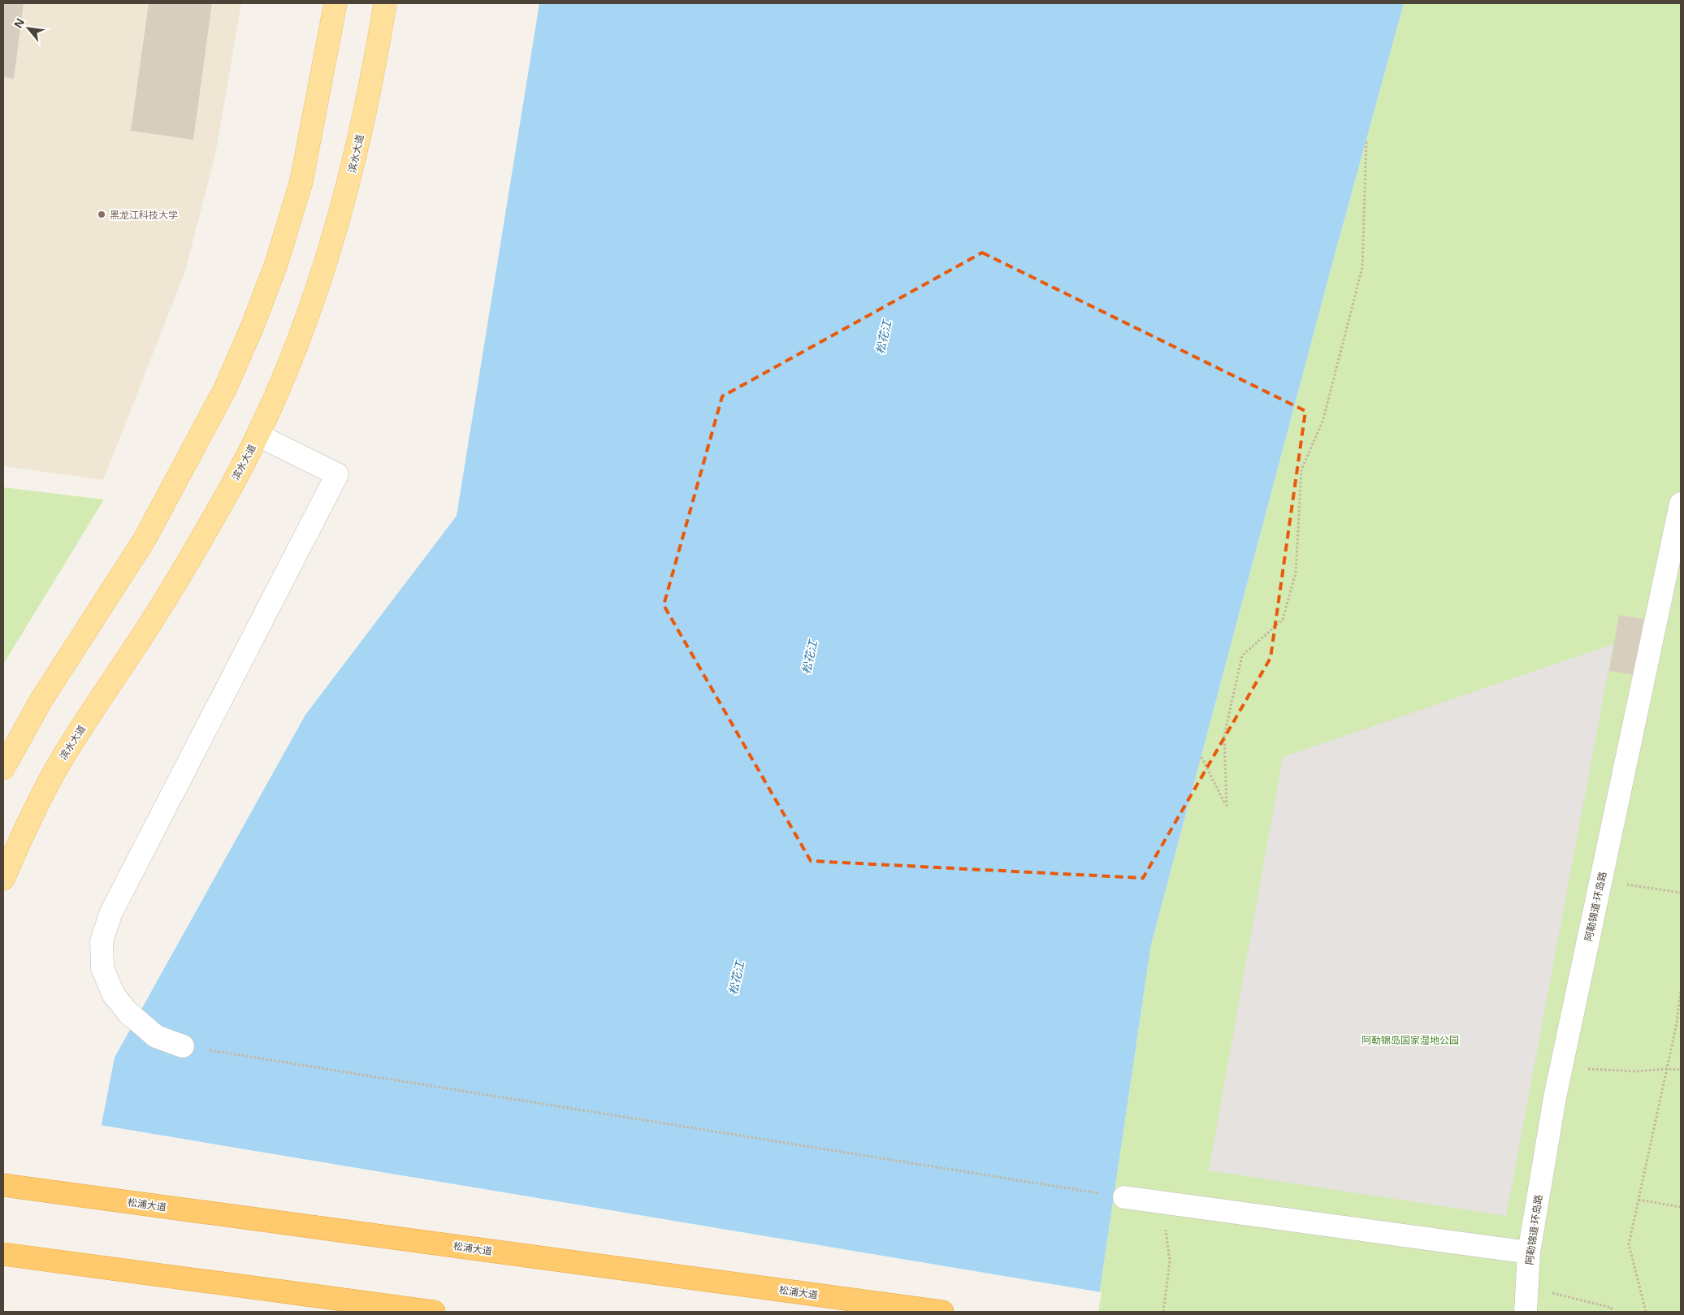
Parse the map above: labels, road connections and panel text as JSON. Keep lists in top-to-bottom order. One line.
{"streets":{"highway":["松浦大道"],"main road":["滨水大道"],"street":["阿勒锦道·环岛路"]},"water":["松花江"],"parks":["阿勒锦岛国家湿地公园"],"places":["黑龙江科技大学"],"north":"top left"}
